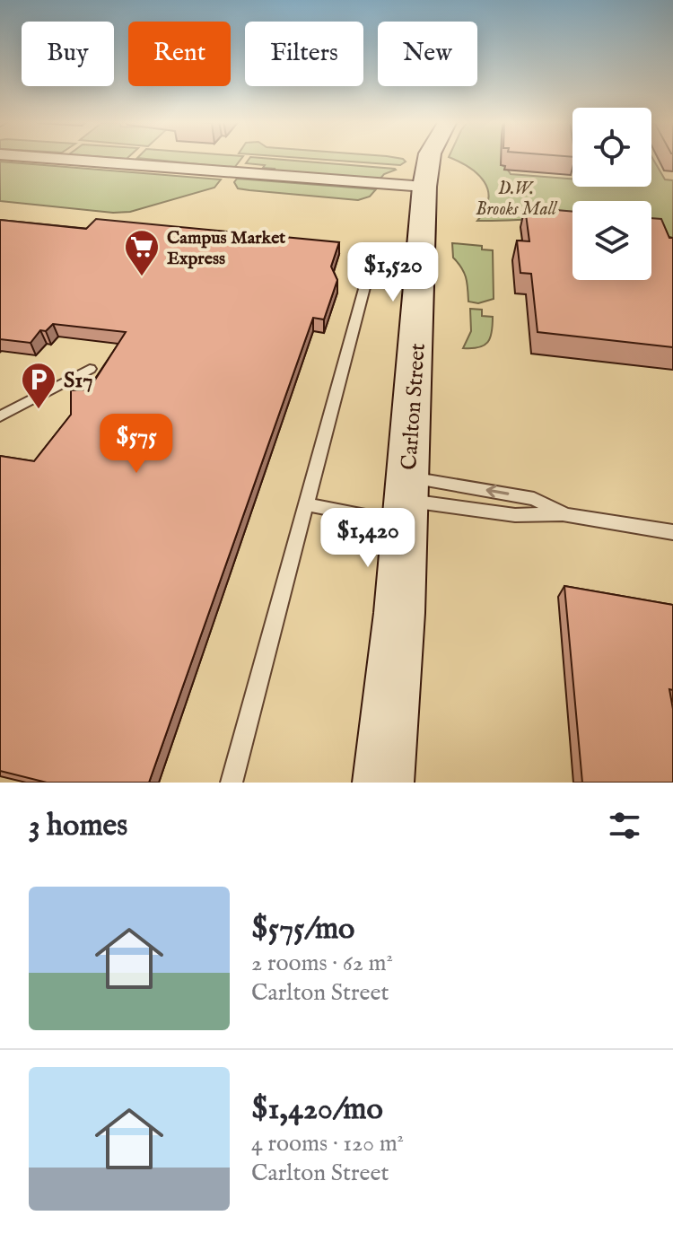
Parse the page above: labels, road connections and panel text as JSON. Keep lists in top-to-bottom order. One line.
{"streets":{"street":["Carlton Street"]},"parks":["D.W. Brooks Mall"],"places":{"supermarket":["Campus Market Express"],"parking":["S17"]},"page":{"chip":["Buy","Rent","Filters","New"],"price":["$1,520","$575","$1,420"],"heading":"3 homes","list":[{"name":"$575/mo","note":"2 rooms · 62 m² · Carlton Street"},{"name":"$1,420/mo","note":"4 rooms · 120 m² · Carlton Street"}]}}
